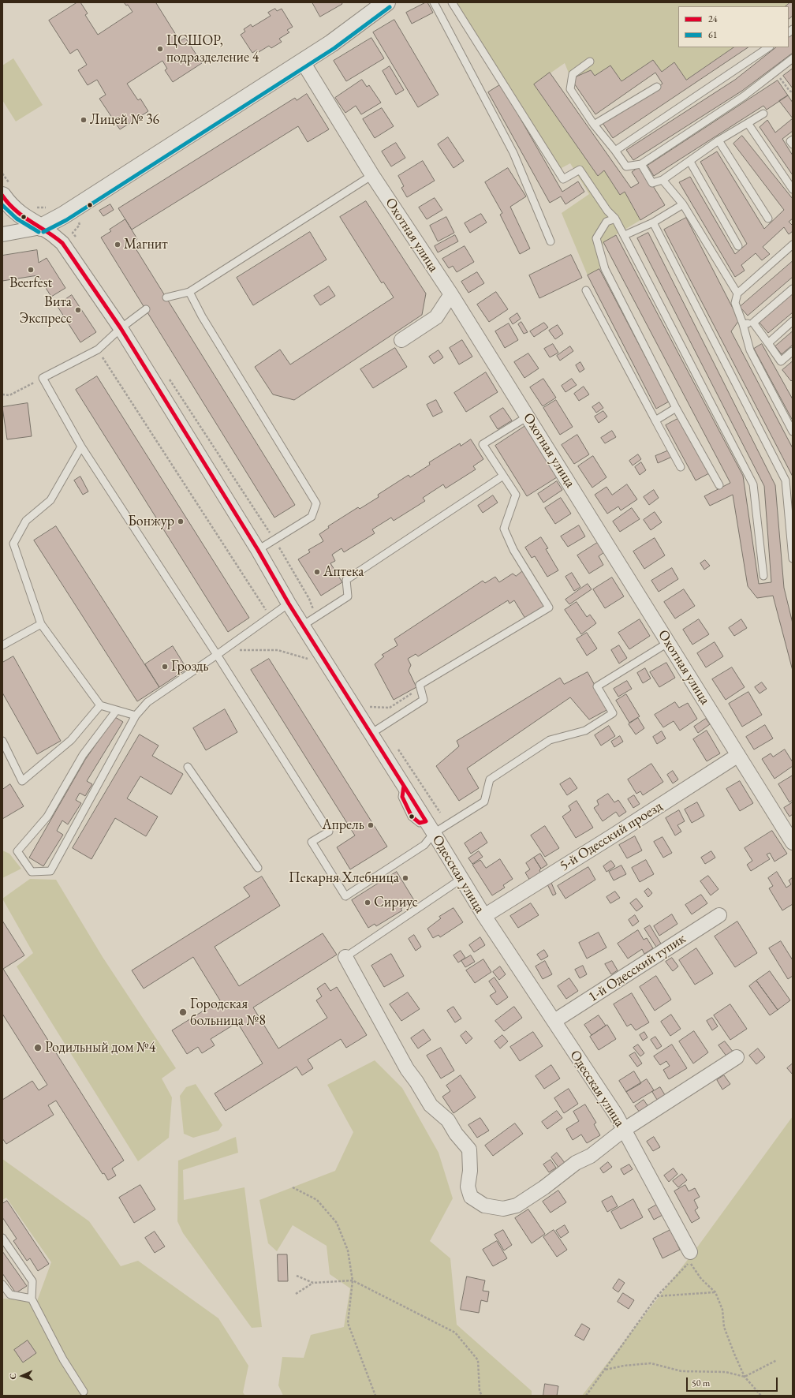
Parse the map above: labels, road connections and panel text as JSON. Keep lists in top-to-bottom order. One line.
{"streets":{"street":["Охотная улица","5-й Одесский проезд","Одесская улица","1-й Одесский тупик"]},"crossings":[["Охотная улица","5-й Одесский проезд"],["5-й Одесский проезд","Одесская улица"],["Одесская улица","1-й Одесский тупик"]],"places":["ЦСШОР, подразделение 4","Лицей № 36","Магнит","Beerfest","Вита Экспресс","Бонжур","Аптека","Гроздь","Апрель","Пекарня Хлебница","Сириус","Городская больница №8","Родильный дом №4"],"lines":["transit line 61","transit line 24"],"legend":["24","61"],"scale_bar":"50 m","north":"left"}
